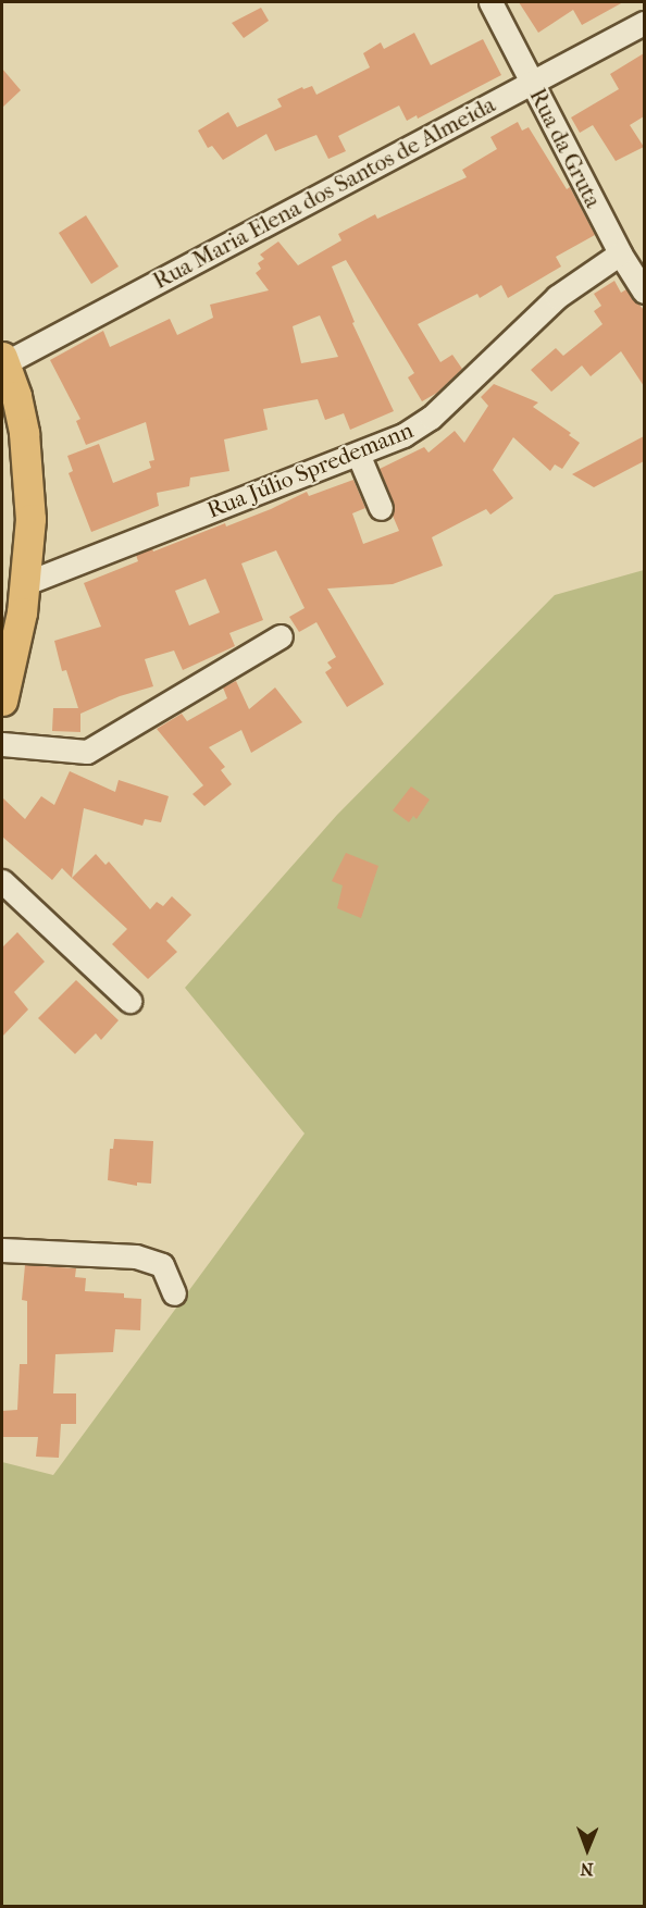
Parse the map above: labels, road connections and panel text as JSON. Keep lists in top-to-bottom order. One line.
{"streets":{"street":["Rua da Gruta","Rua Maria Elena dos Santos de Almeida","Rua Júlio Spredemann"]},"crossings":[["Rua da Gruta","Rua Maria Elena dos Santos de Almeida"],["Rua da Gruta","Rua Júlio Spredemann"]],"north":"bottom"}
